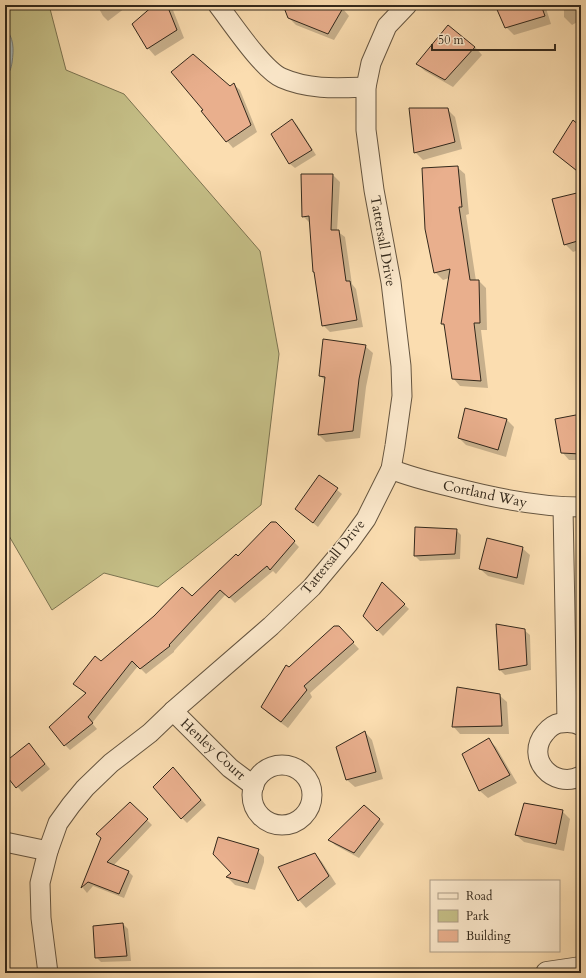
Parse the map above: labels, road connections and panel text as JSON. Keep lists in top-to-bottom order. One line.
{"streets":{"street":["Tattersall Drive","Cortland Way","Henley Court"]},"crossings":[["Tattersall Drive","Cortland Way"],["Tattersall Drive","Henley Court"]],"legend":["Road","Park","Building"],"scale_bar":"50 m"}
